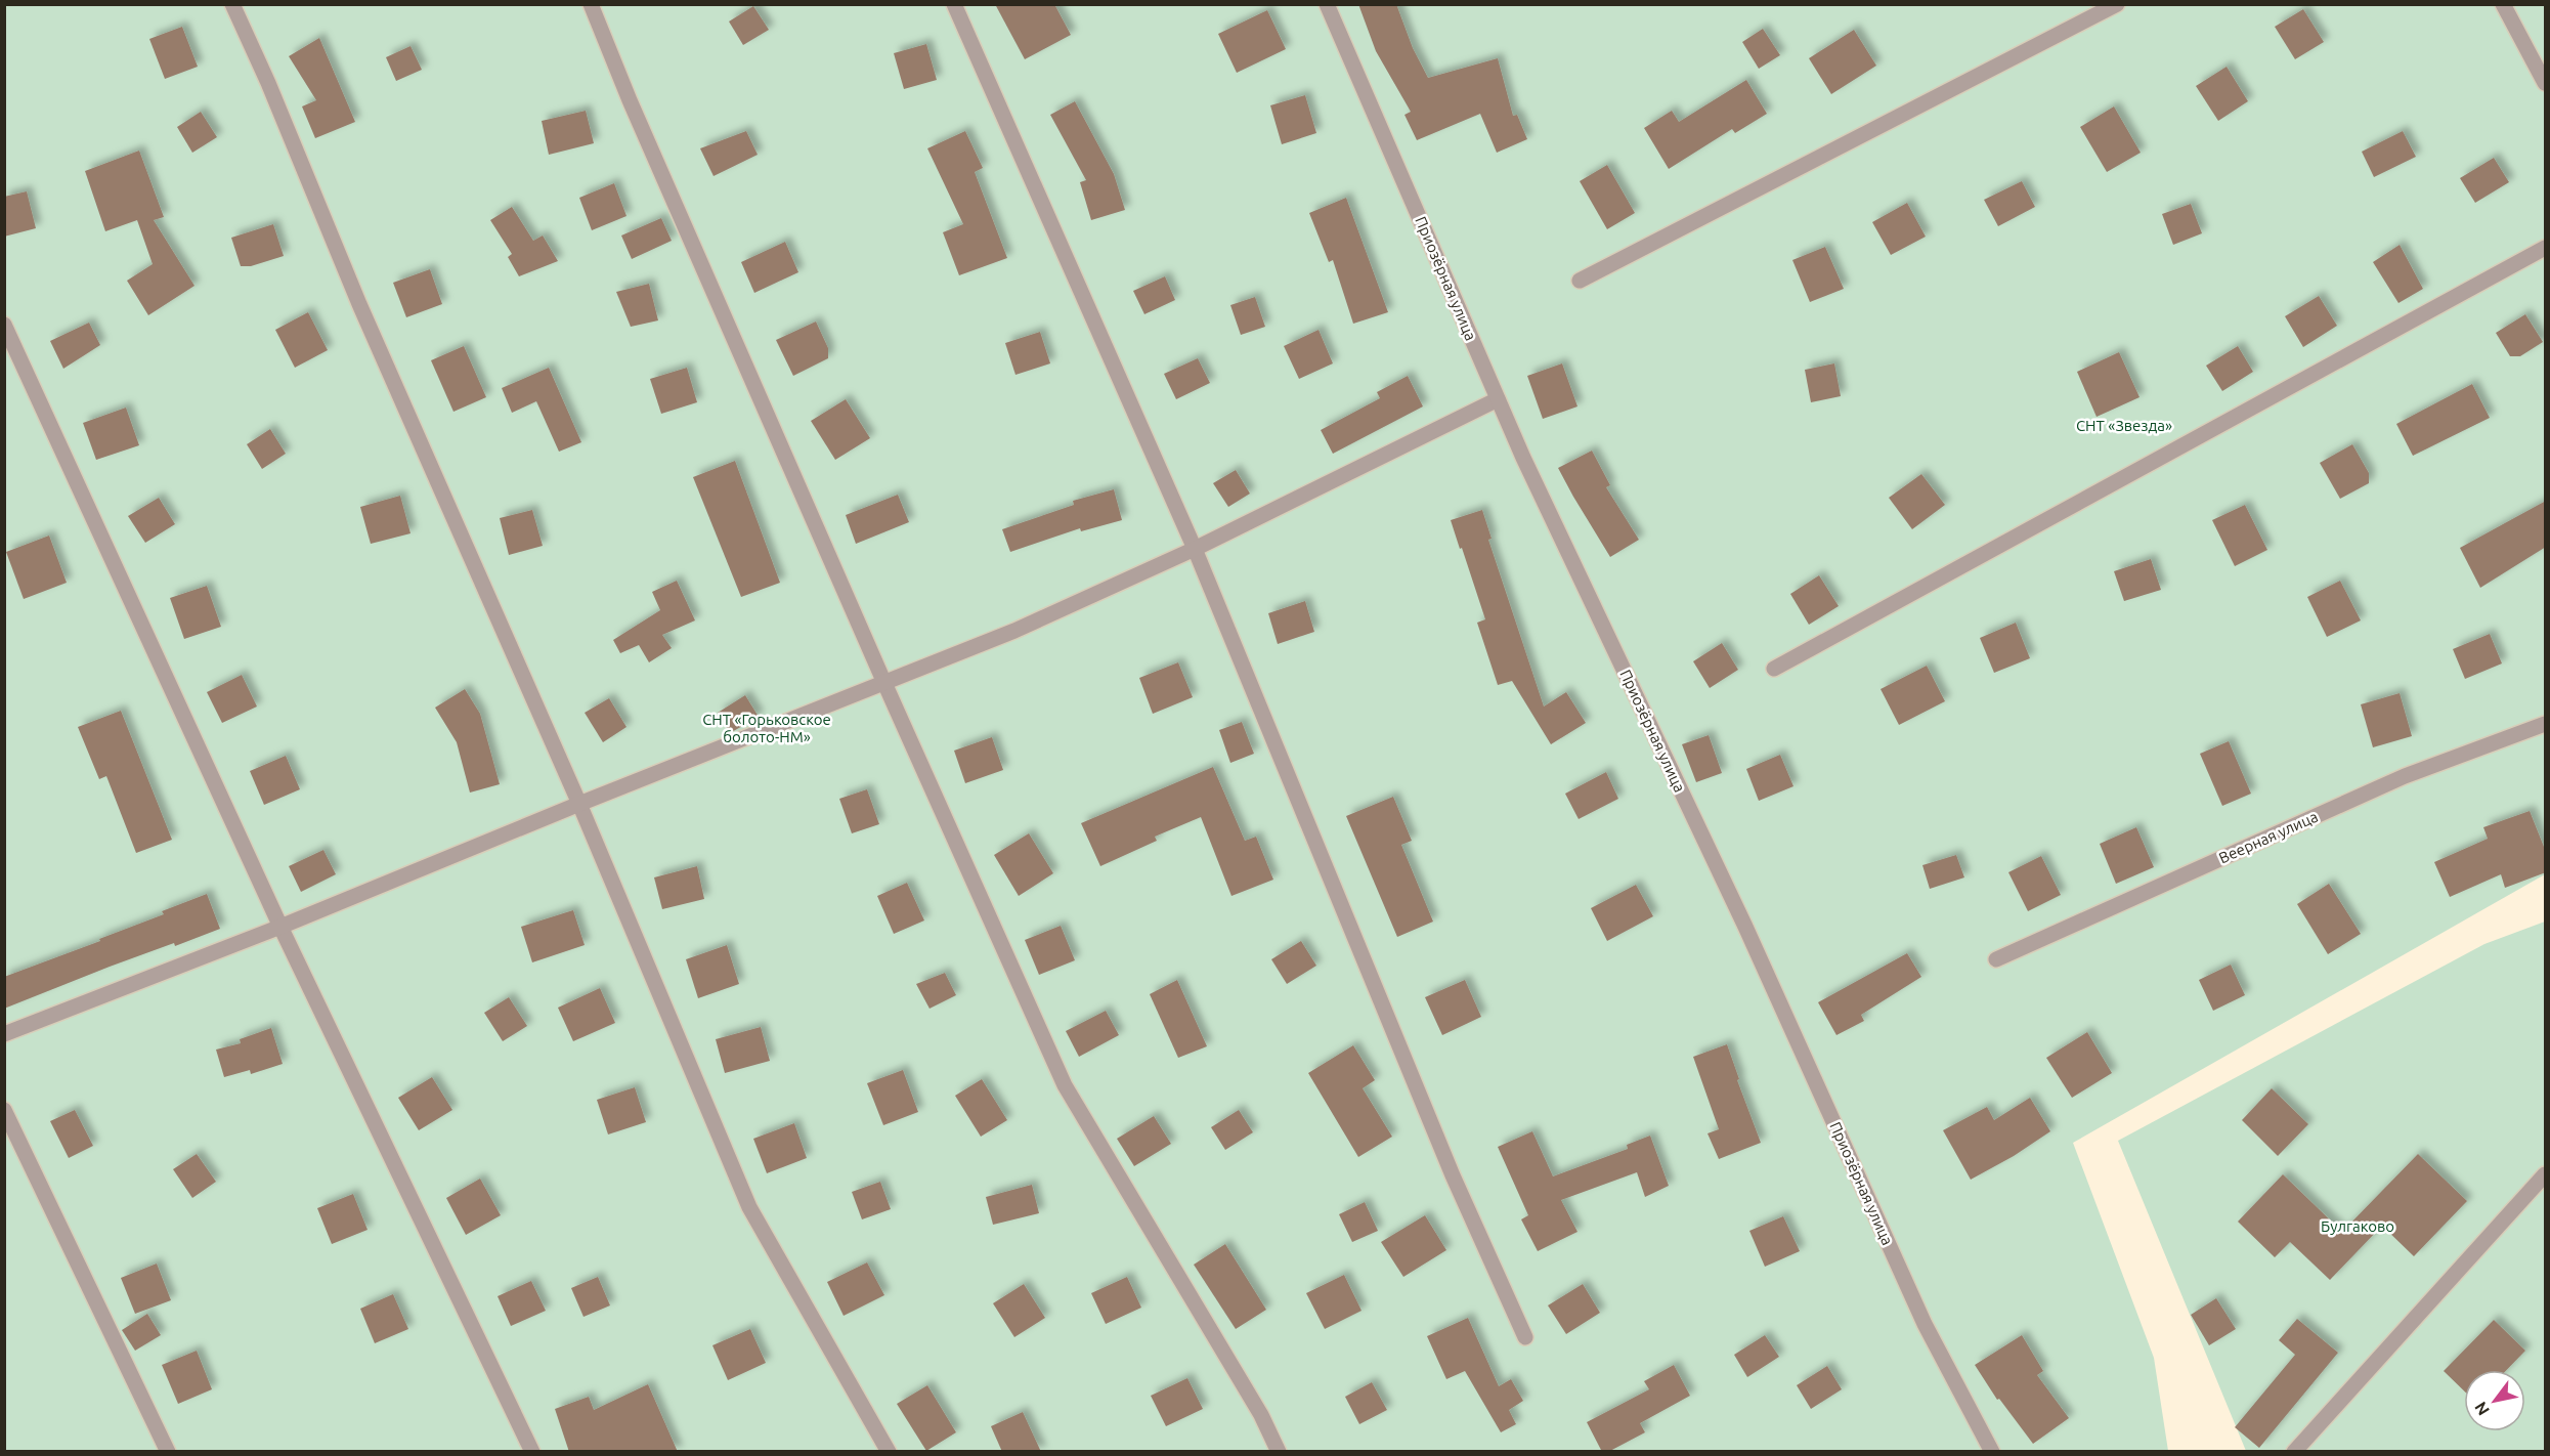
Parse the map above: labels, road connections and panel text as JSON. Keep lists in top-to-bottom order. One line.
{"streets":{"street":["Приозёрная улица","Веерная улица"]},"parks":["СНТ «Звезда»","СНТ «Горьковское болото-НМ»","Булгаково"],"north":"bottom left"}
